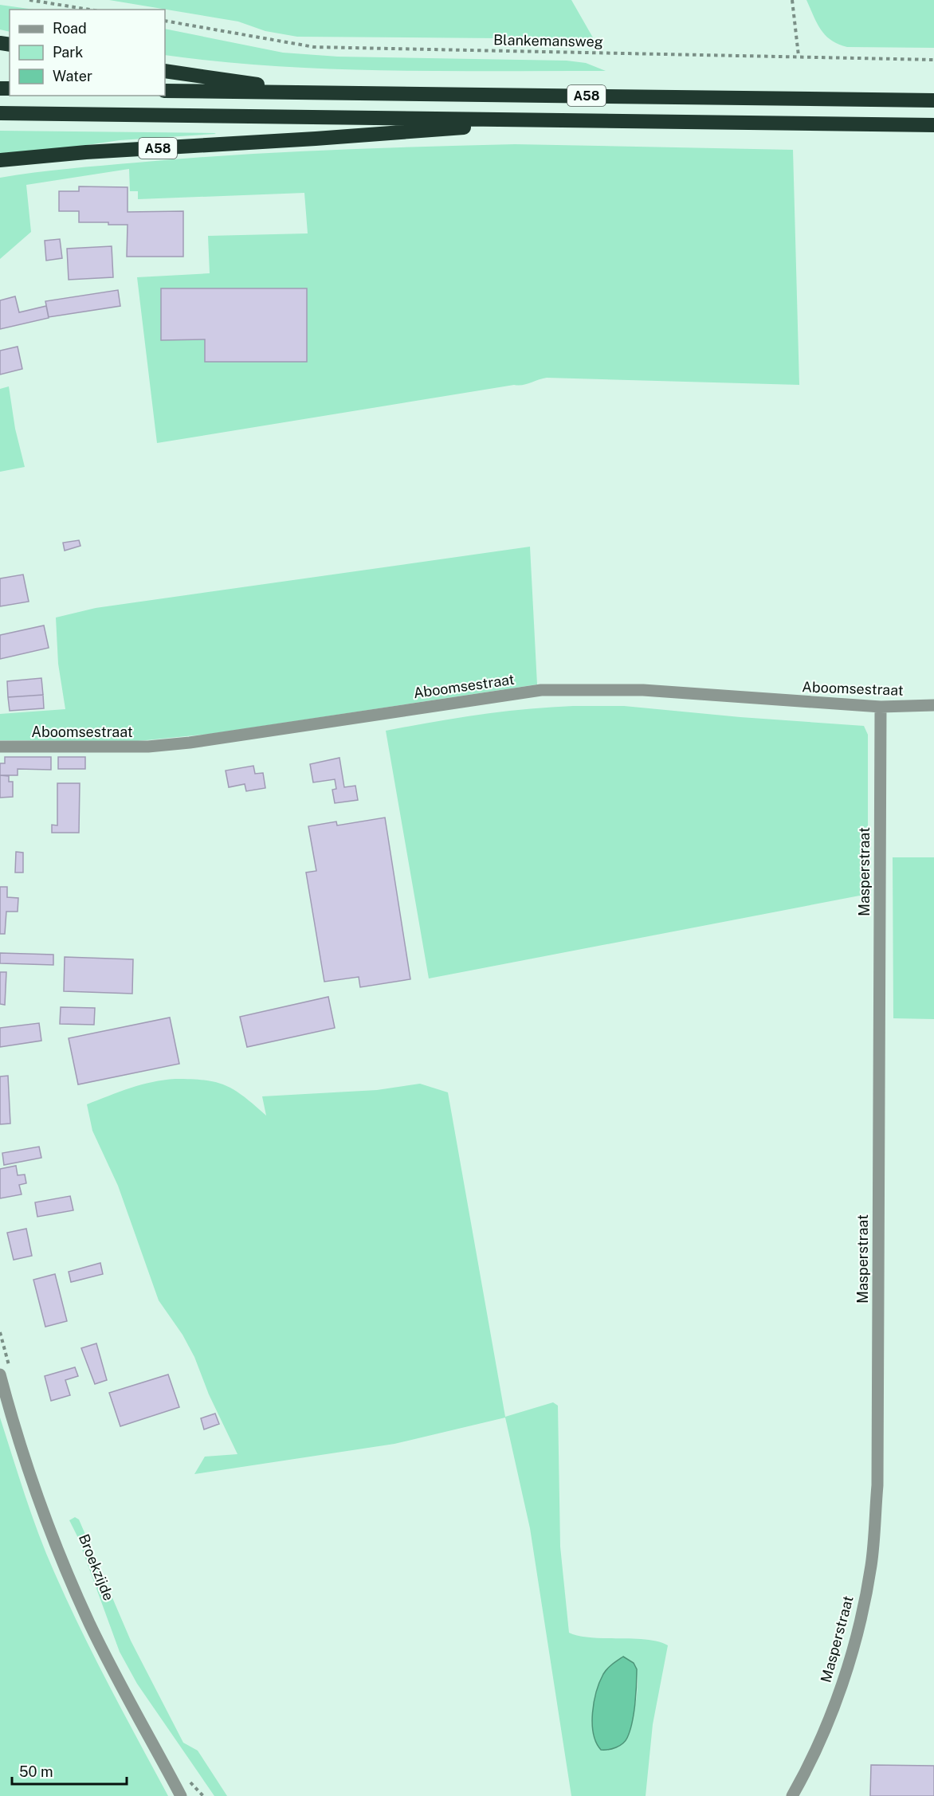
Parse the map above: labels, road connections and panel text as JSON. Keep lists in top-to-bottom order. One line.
{"streets":{"highway":["A58"],"street":["Aboomsestraat","Masperstraat","Broekzijde"],"path":["Blankemansweg"]},"crossings":[["Aboomsestraat","Masperstraat"]],"legend":["Road","Park","Water"],"scale_bar":"50 m"}
